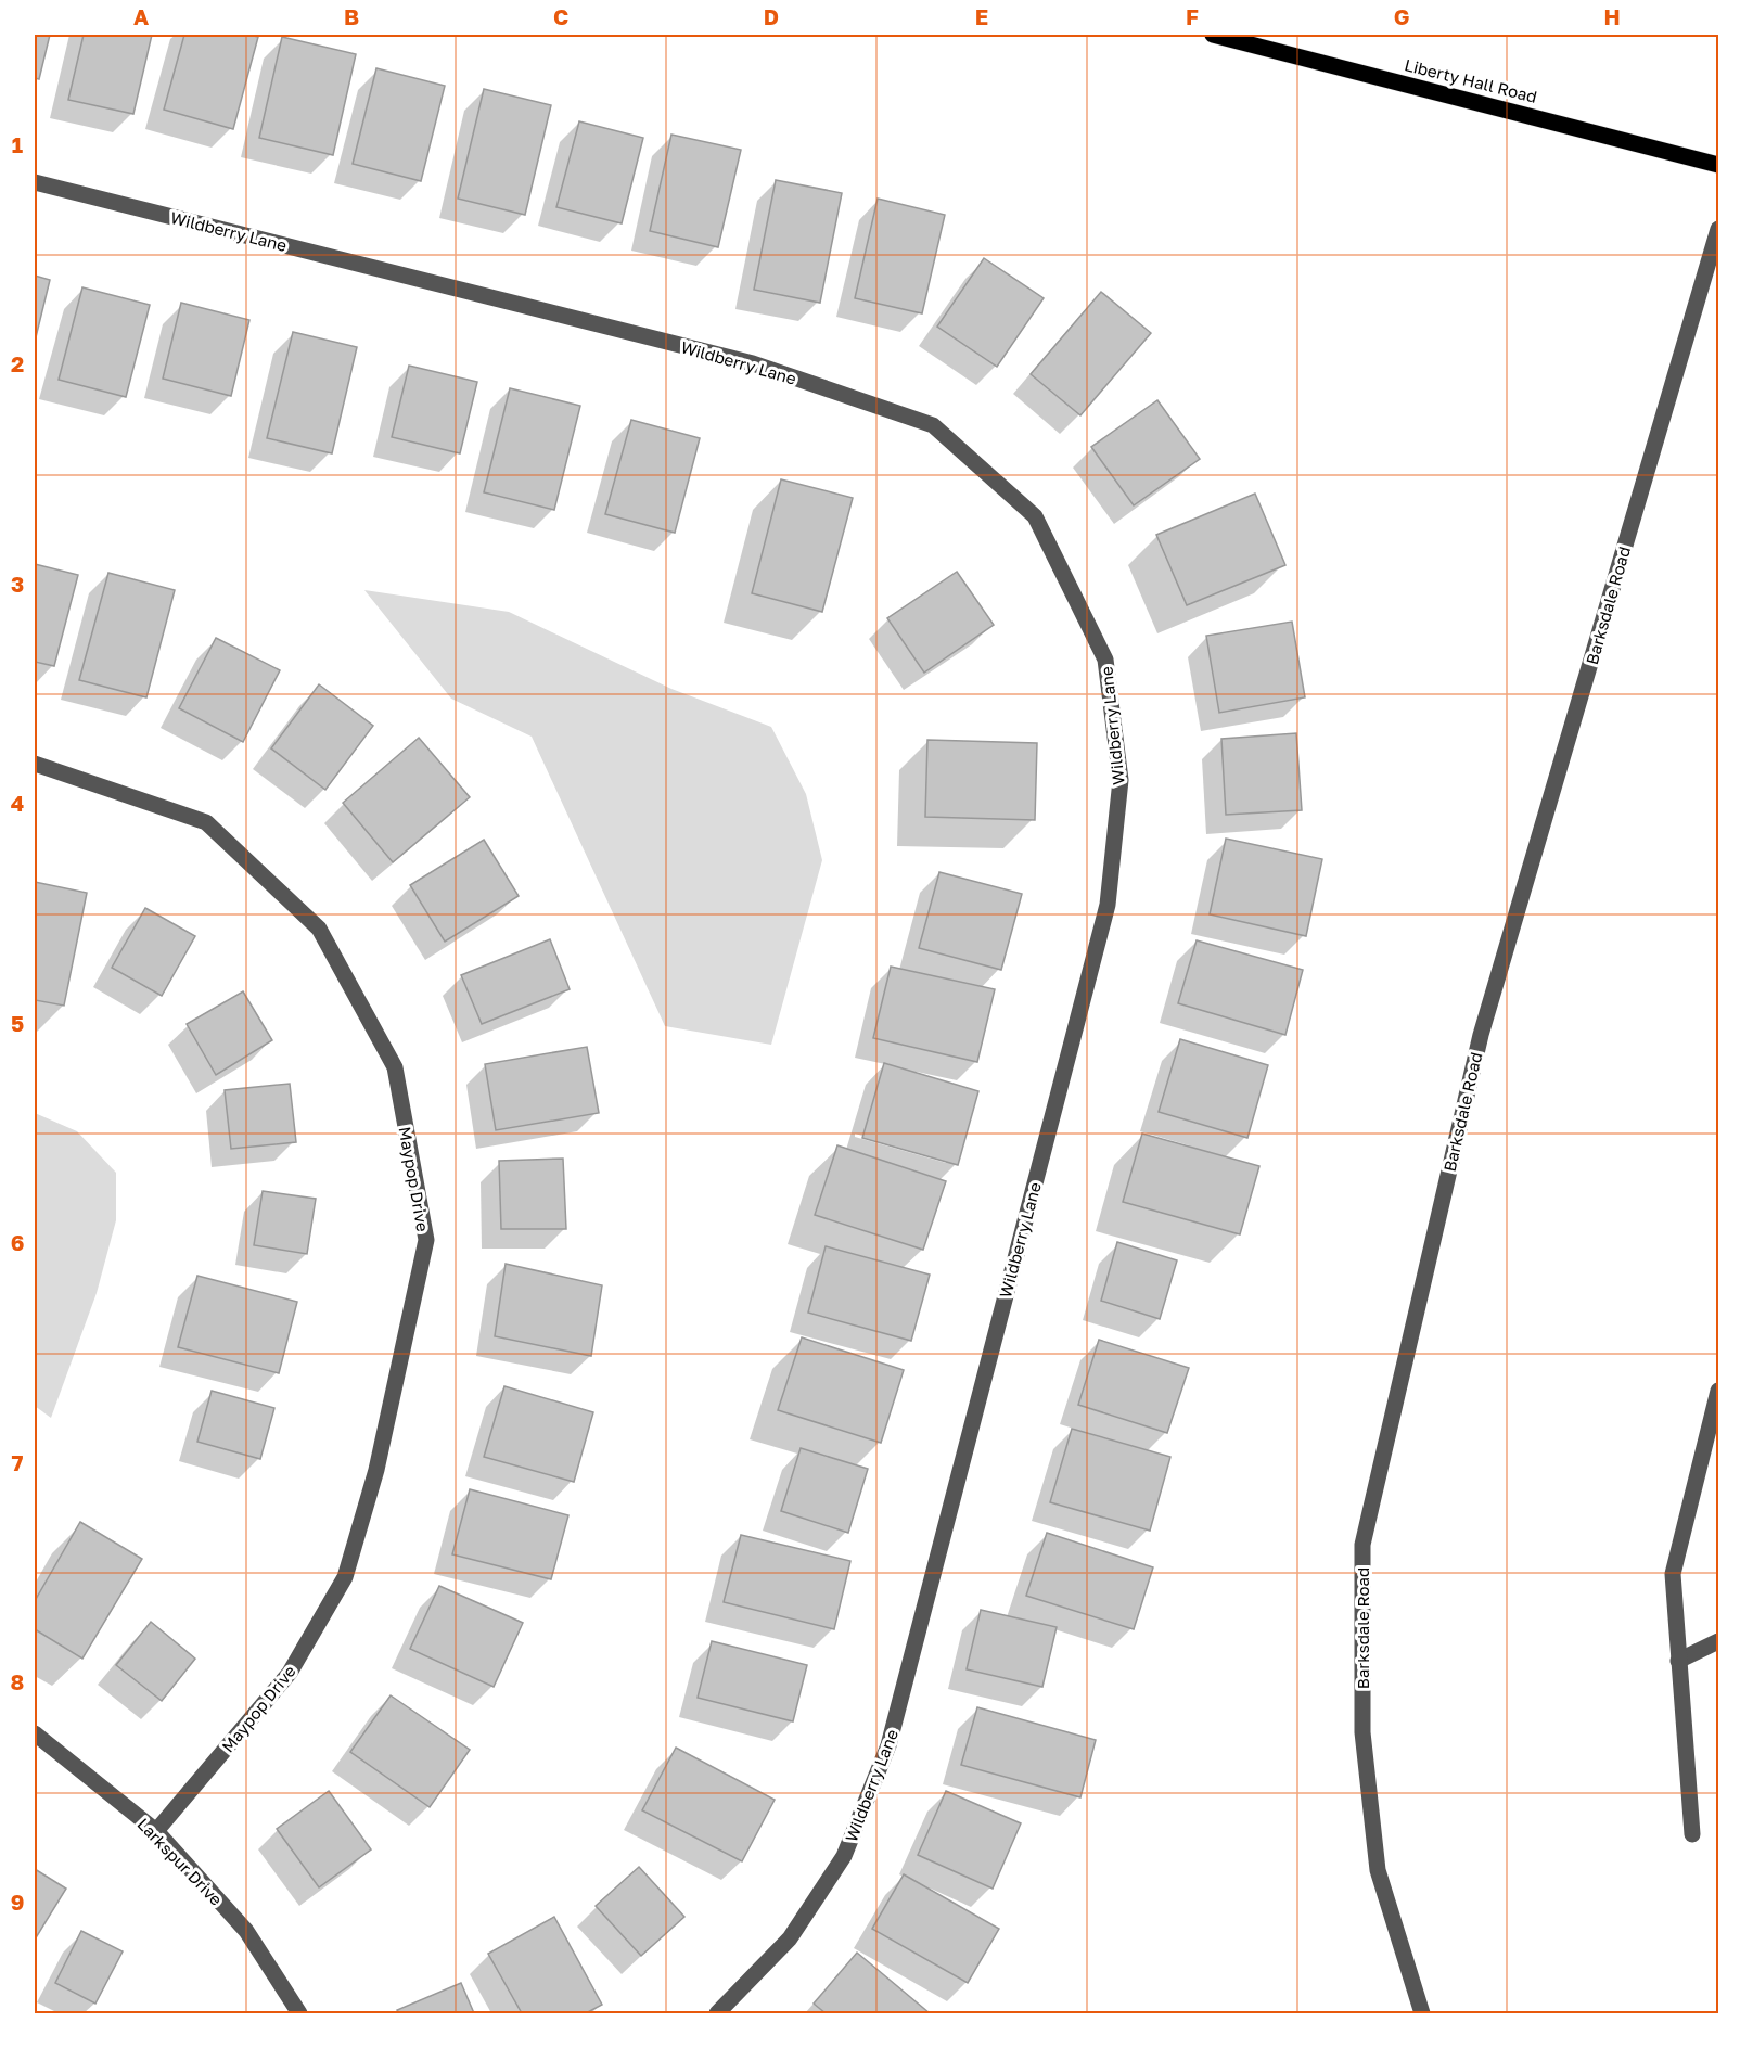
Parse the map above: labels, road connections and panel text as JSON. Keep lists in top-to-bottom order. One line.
{"streets":{"main road":["Liberty Hall Road"],"street":["Wildberry Lane","Barksdale Road","Maypop Drive","Larkspur Drive"]},"crossings":[["Maypop Drive","Larkspur Drive"]],"grid":{"columns":["A","B","C","D","E","F","G","H"],"rows":["1","2","3","4","5","6","7","8","9"]}}
